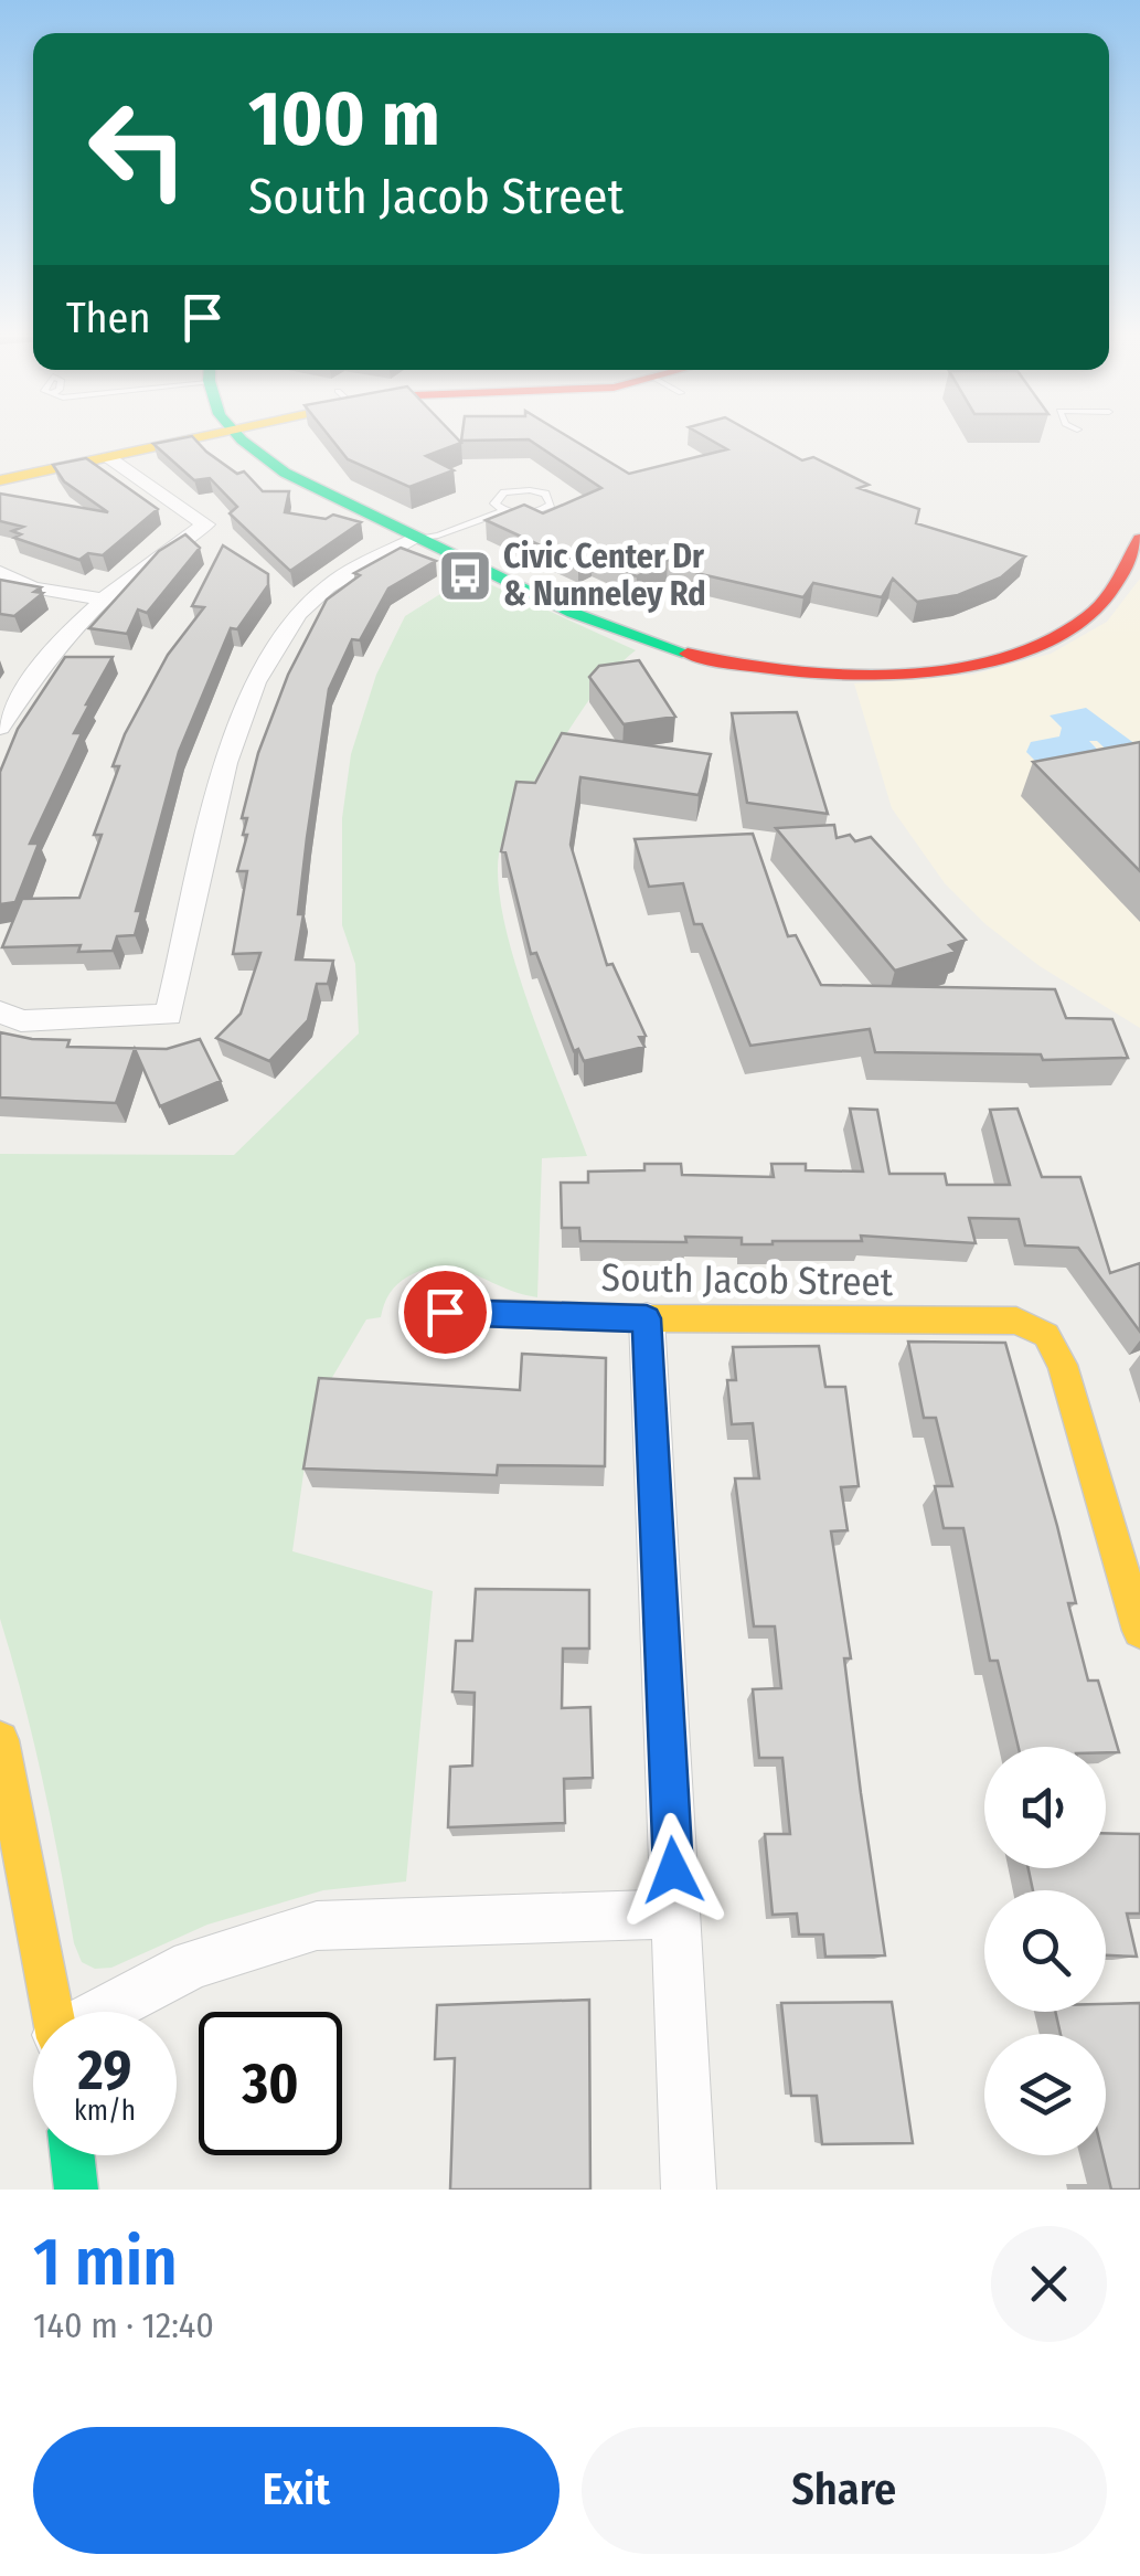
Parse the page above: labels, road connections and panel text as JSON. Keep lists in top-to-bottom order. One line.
{"streets":{"street":["South Jacob Street"]},"places":{"bus stop":["Civic Center Dr & Nunneley Rd"]},"page":{"turn":["100 m","South Jacob Street"],"then":"Then","speed":"29 km/h","limit":"30","heading":["1 min","140 m · 12:40"],"buttons":["Exit","Share"]}}
